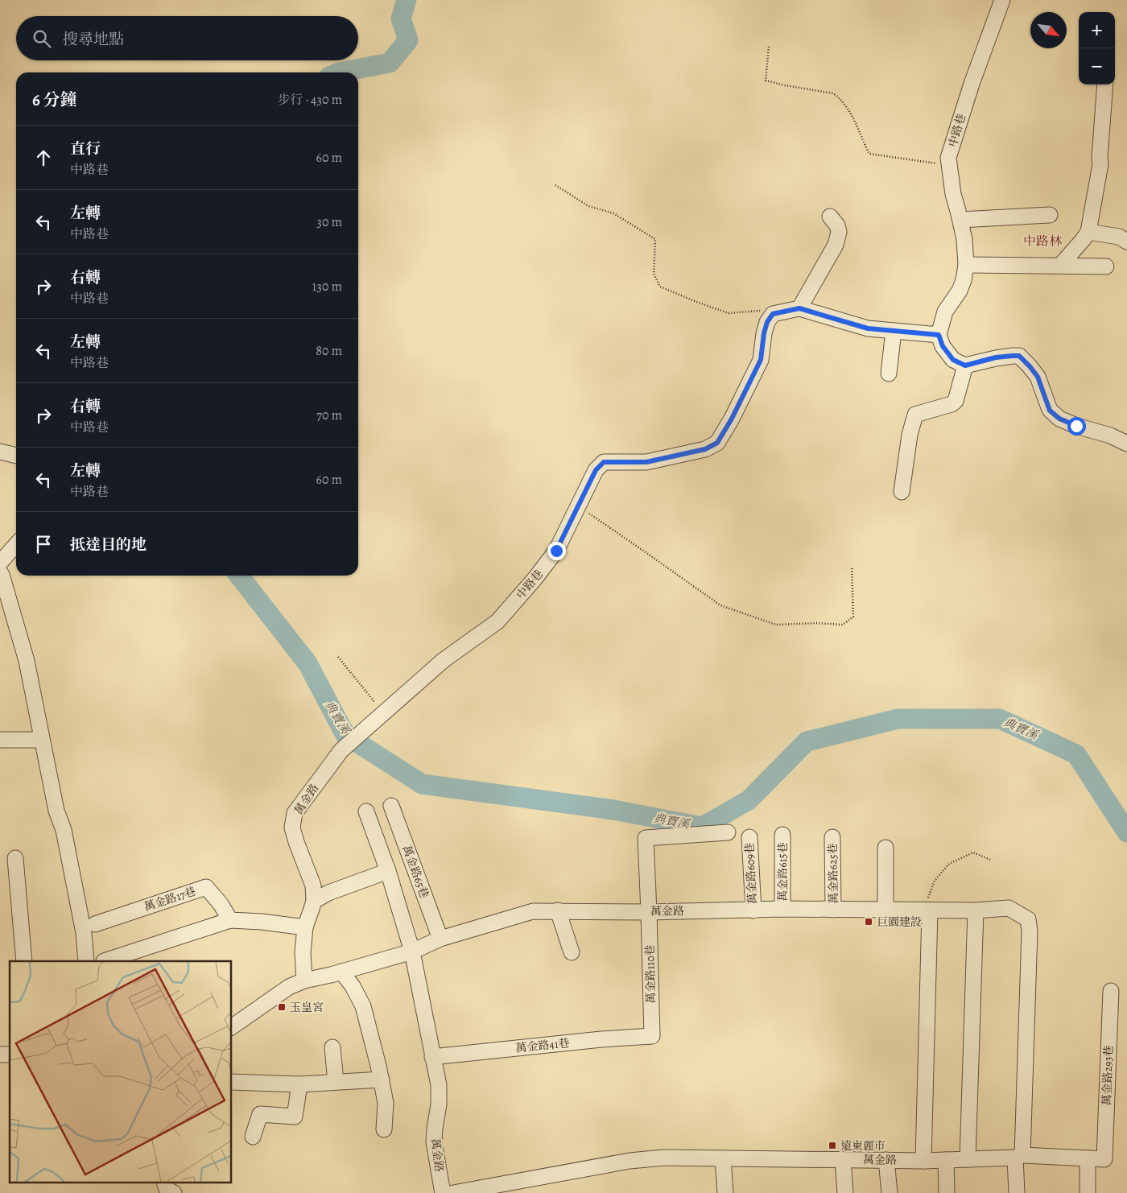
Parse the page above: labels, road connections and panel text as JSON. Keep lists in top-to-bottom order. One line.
{"streets":{"street":["中路巷","萬金路","萬金路65巷","萬金路615巷","萬金路609巷","萬金路625巷","萬金路17巷","萬金路110巷","萬金路41巷","萬金路293巷"]},"crossings":[["中路巷","萬金路"],["萬金路","萬金路65巷"],["萬金路","萬金路615巷"],["萬金路","萬金路609巷"],["萬金路","萬金路625巷"],["萬金路","萬金路110巷"],["萬金路","萬金路41巷"],["萬金路","萬金路293巷"],["萬金路110巷","萬金路41巷"]],"districts":["中路林"],"water":["典寶溪"],"places":{"transit":["巨園建設","玉皇宮","遠東麗市"]},"north":"bottom right","page":{"map_buttons":["+","−"],"search":"搜尋地點","heading":["6 分鐘","步行 · 430 m"],"list":[["直行","中路巷","60 m"],["左轉","中路巷","30 m"],["右轉","中路巷","130 m"],["左轉","中路巷","80 m"],["右轉","中路巷","70 m"],["左轉","中路巷","60 m"],"抵達目的地"]}}
